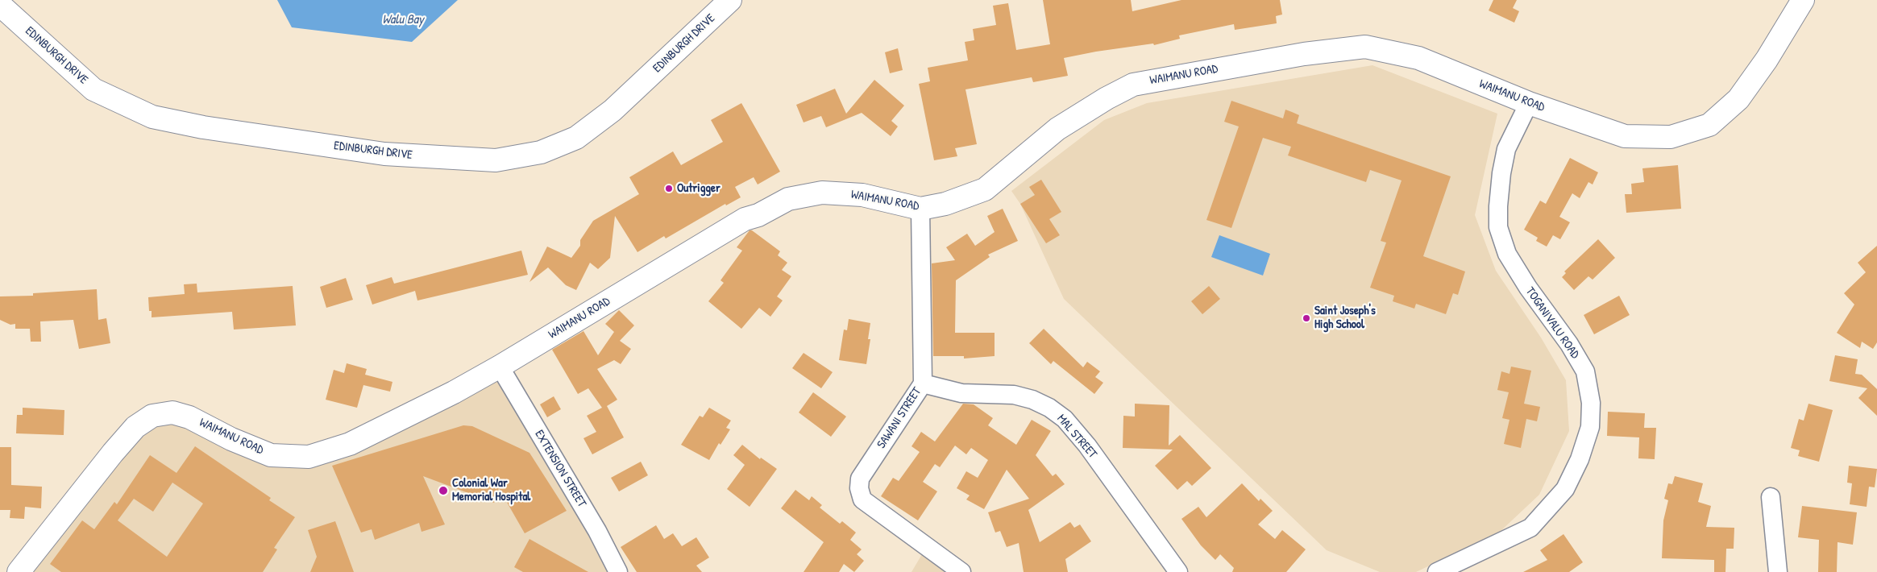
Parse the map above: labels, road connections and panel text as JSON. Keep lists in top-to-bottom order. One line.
{"streets":{"main road":["EDINBURGH DRIVE","WAIMANU ROAD"],"street":["TOGANIVALU ROAD","SAWANI STREET","MAL STREET","EXTENSION STREET"]},"crossings":[["WAIMANU ROAD","TOGANIVALU ROAD"],["WAIMANU ROAD","SAWANI STREET"],["WAIMANU ROAD","EXTENSION STREET"],["SAWANI STREET","MAL STREET"]],"water":["Walu Bay"],"places":["Outrigger","Saint Joseph's High School","Colonial War Memorial Hospital"]}
